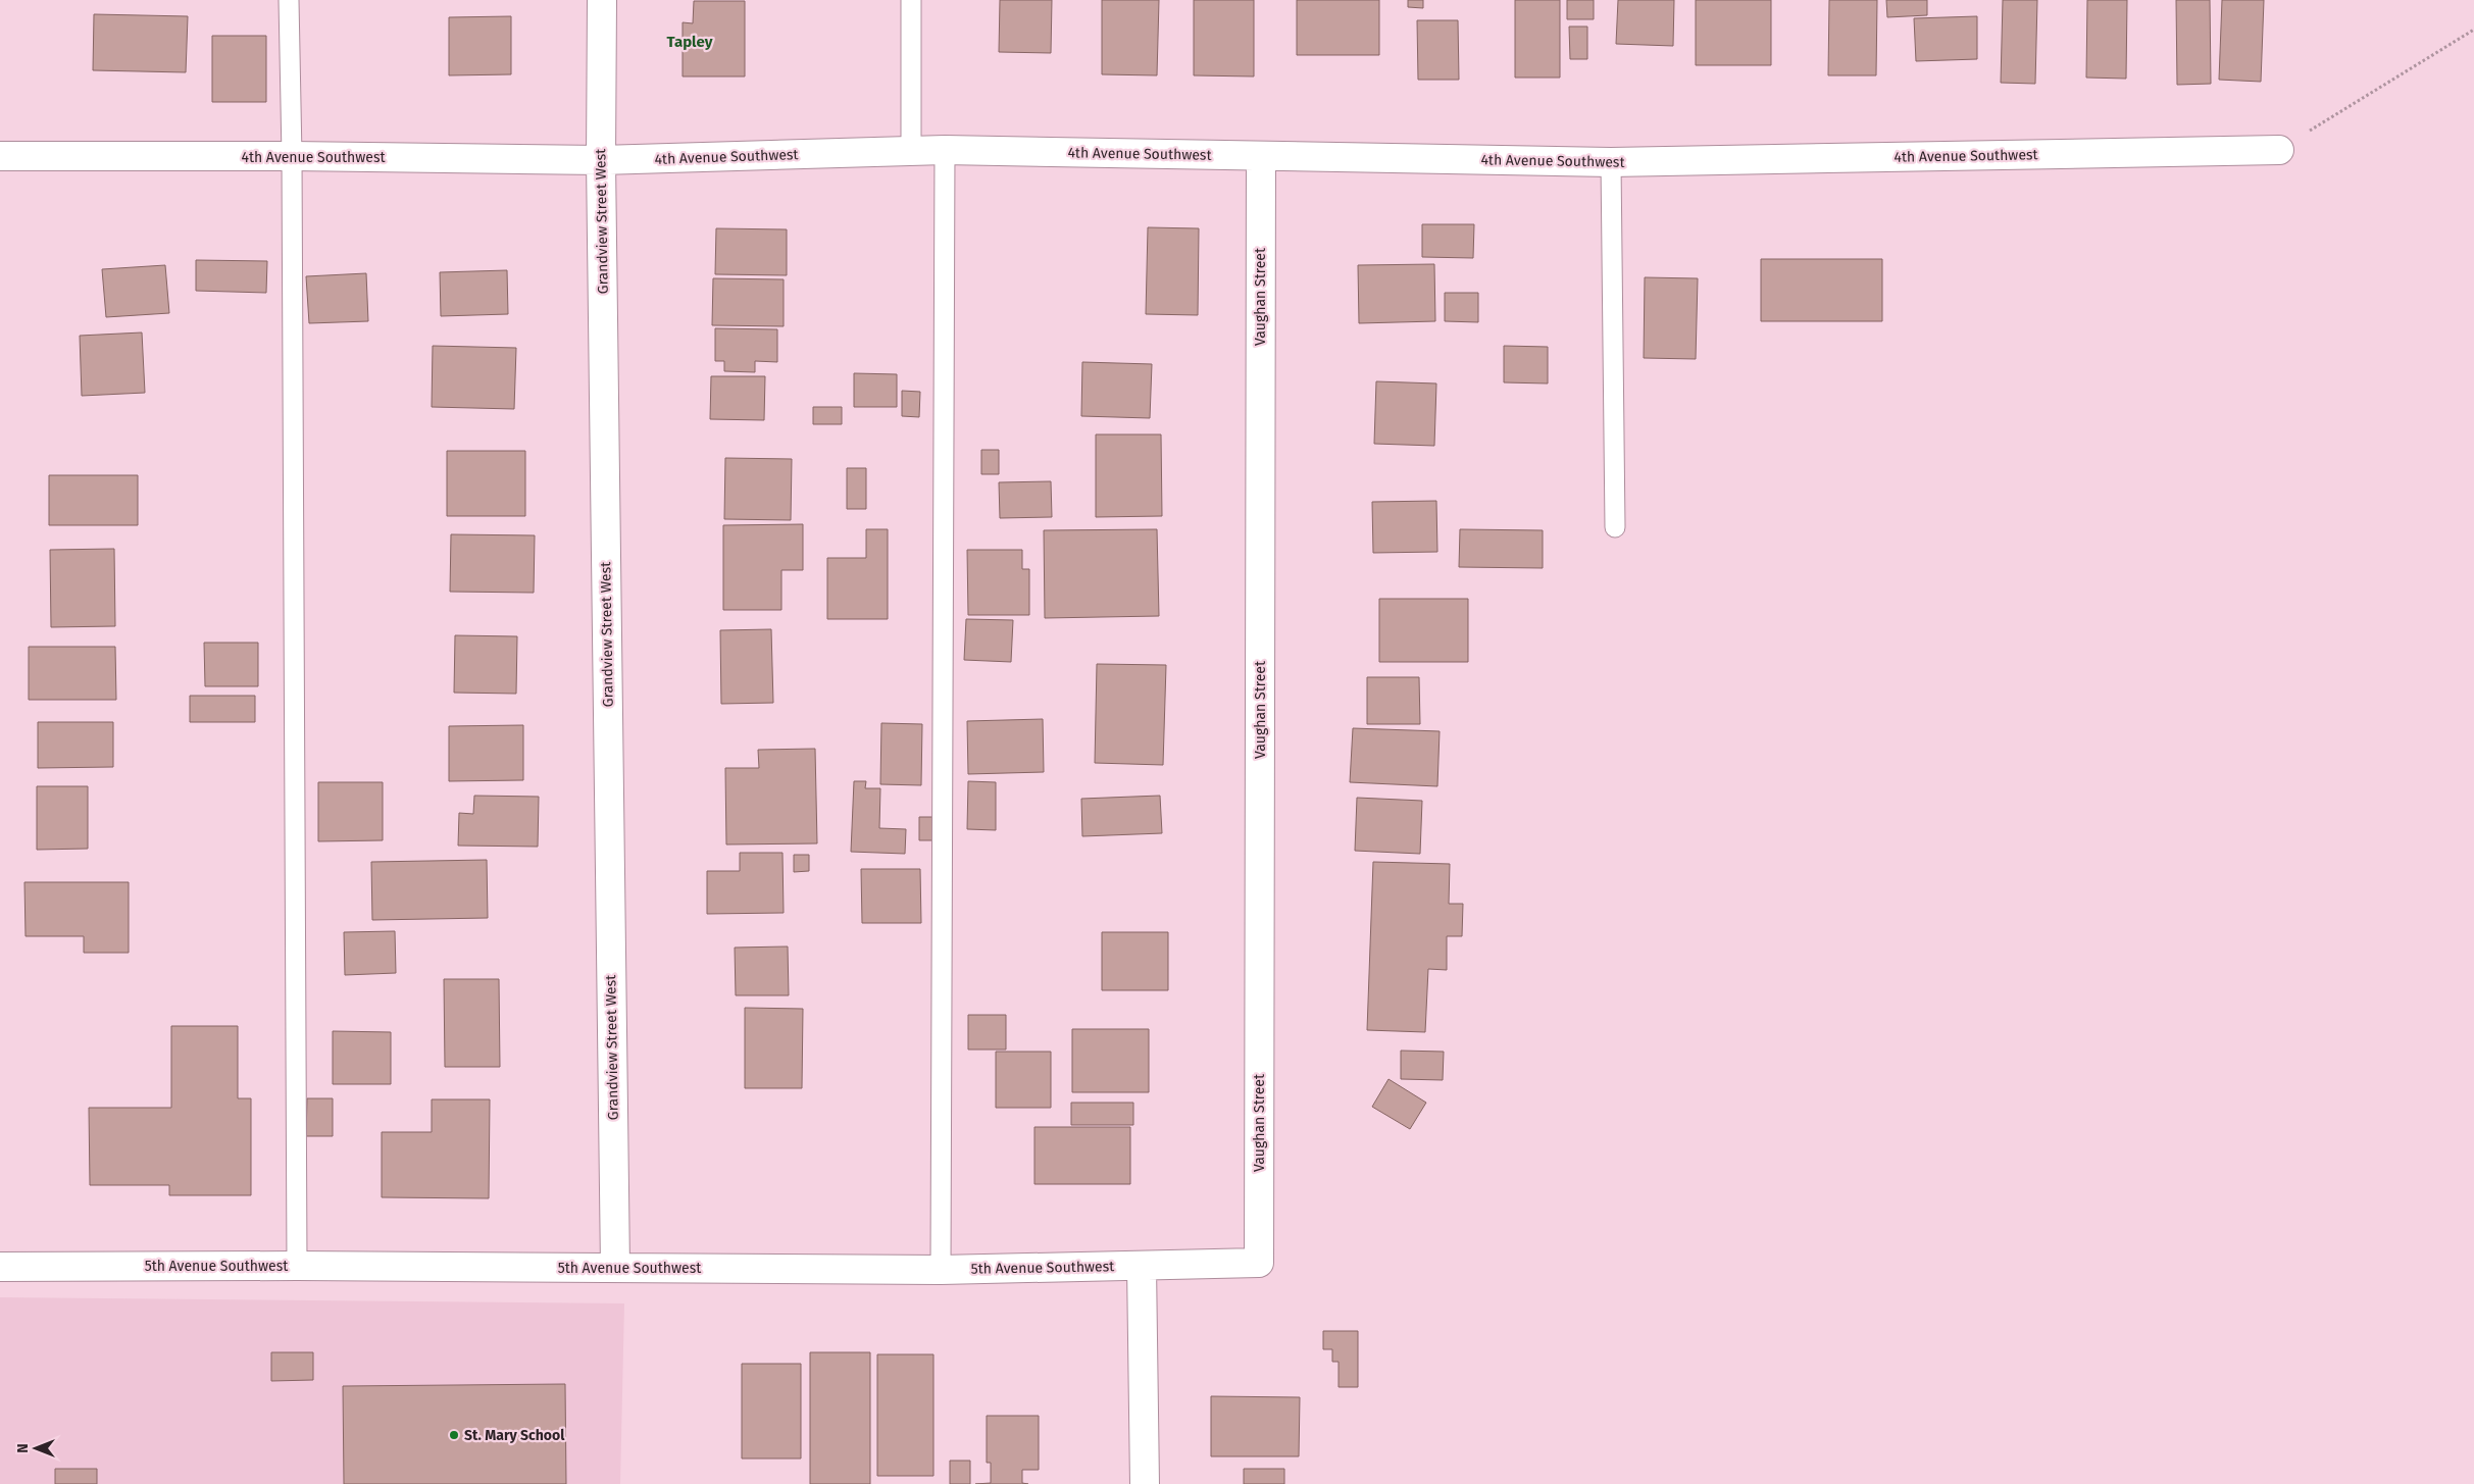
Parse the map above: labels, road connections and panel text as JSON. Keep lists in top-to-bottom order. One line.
{"streets":{"street":["4th Avenue Southwest","Grandview Street West","Vaughan Street","5th Avenue Southwest"]},"crossings":[["4th Avenue Southwest","Grandview Street West"],["4th Avenue Southwest","Vaughan Street"],["Grandview Street West","5th Avenue Southwest"],["Vaughan Street","5th Avenue Southwest"]],"districts":["Tapley"],"places":["St. Mary School"],"north":"left"}
